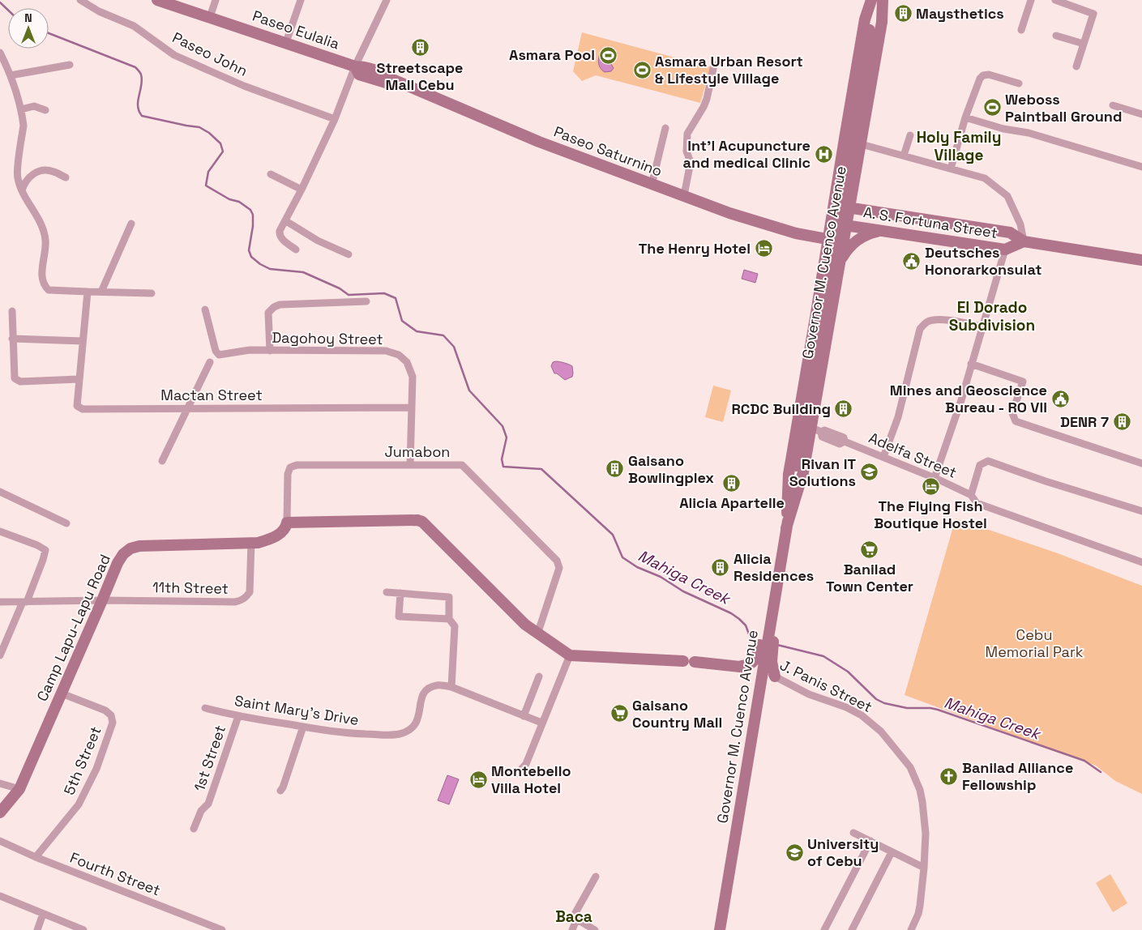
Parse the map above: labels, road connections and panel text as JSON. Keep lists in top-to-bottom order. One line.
{"streets":{"main road":["Paseo Eulalia","Paseo Saturnino","A. S. Fortuna Street","Governor M. Cuenco Avenue","Camp Lapu-Lapu Road"],"street":["Paseo John","Dagohoy Street","Mactan Street","Jumabon","Adelfa Street","11th Street","J. Panis Street","Saint Mary's Drive","1st Street","5th Street","Fourth Street"]},"crossings":[["Paseo Eulalia","Paseo Saturnino"],["Paseo Saturnino","Governor M. Cuenco Avenue"],["A. S. Fortuna Street","Governor M. Cuenco Avenue"],["Governor M. Cuenco Avenue","Adelfa Street"],["Governor M. Cuenco Avenue","J. Panis Street"],["Dagohoy Street","Mactan Street"],["Dagohoy Street","Jumabon"],["Jumabon","Camp Lapu-Lapu Road"],["11th Street","Camp Lapu-Lapu Road"],["Camp Lapu-Lapu Road","5th Street"],["Saint Mary's Drive","1st Street"],["5th Street","Fourth Street"]],"districts":["Holy Family Village","El Dorado Subdivision","Baca"],"water":["Mahiga Creek"],"parks":["Cebu Memorial Park"],"places":{"building":["Maysthetics","Streetscape Mall Cebu","RCDC Building","DENR 7","Gaisano Bowlingplex","Alicia Apartelle","Alicia Residences"],"sports":["Asmara Pool","Asmara Urban Resort & Lifestyle Village","Weboss Paintball Ground"],"hospital":["Int'l Acupuncture and medical Clinic"],"hotel":["The Henry Hotel","The Flying Fish Boutique Hostel","Montebello Villa Hotel"],"public building":["Deutsches Honorarkonsulat","Mines and Geoscience Bureau - RO VII"],"school or university":["Rivan IT Solutions","University of Cebu"],"supermarket":["Banilad Town Center","Gaisano Country Mall"],"church":["Banilad Alliance Fellowship"]},"north":"top"}
